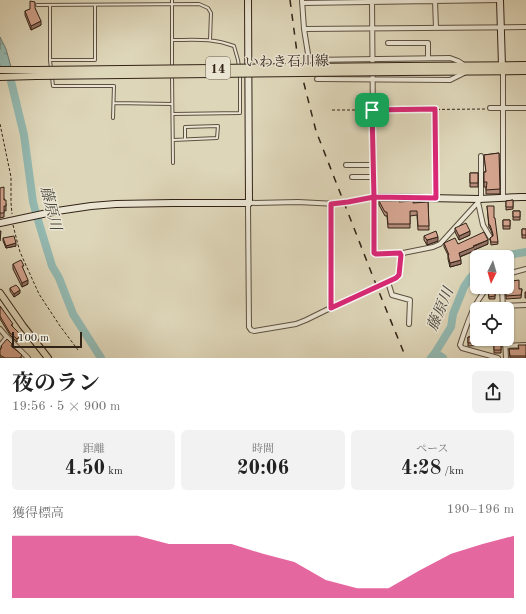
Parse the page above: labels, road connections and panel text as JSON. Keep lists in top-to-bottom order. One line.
{"streets":{"main road":["いわき石川線","14"]},"water":["藤原川"],"scale_bar":"100 m","north":"bottom","page":{"scale":"100 m","heading":["夜のラン","19:56 · 5 × 900 m"],"stats":[["距離","4.50 km"],["時間","20:06"],["ペース","4:28 /km"]],"chart":["獲得標高","190–196 m"]}}
